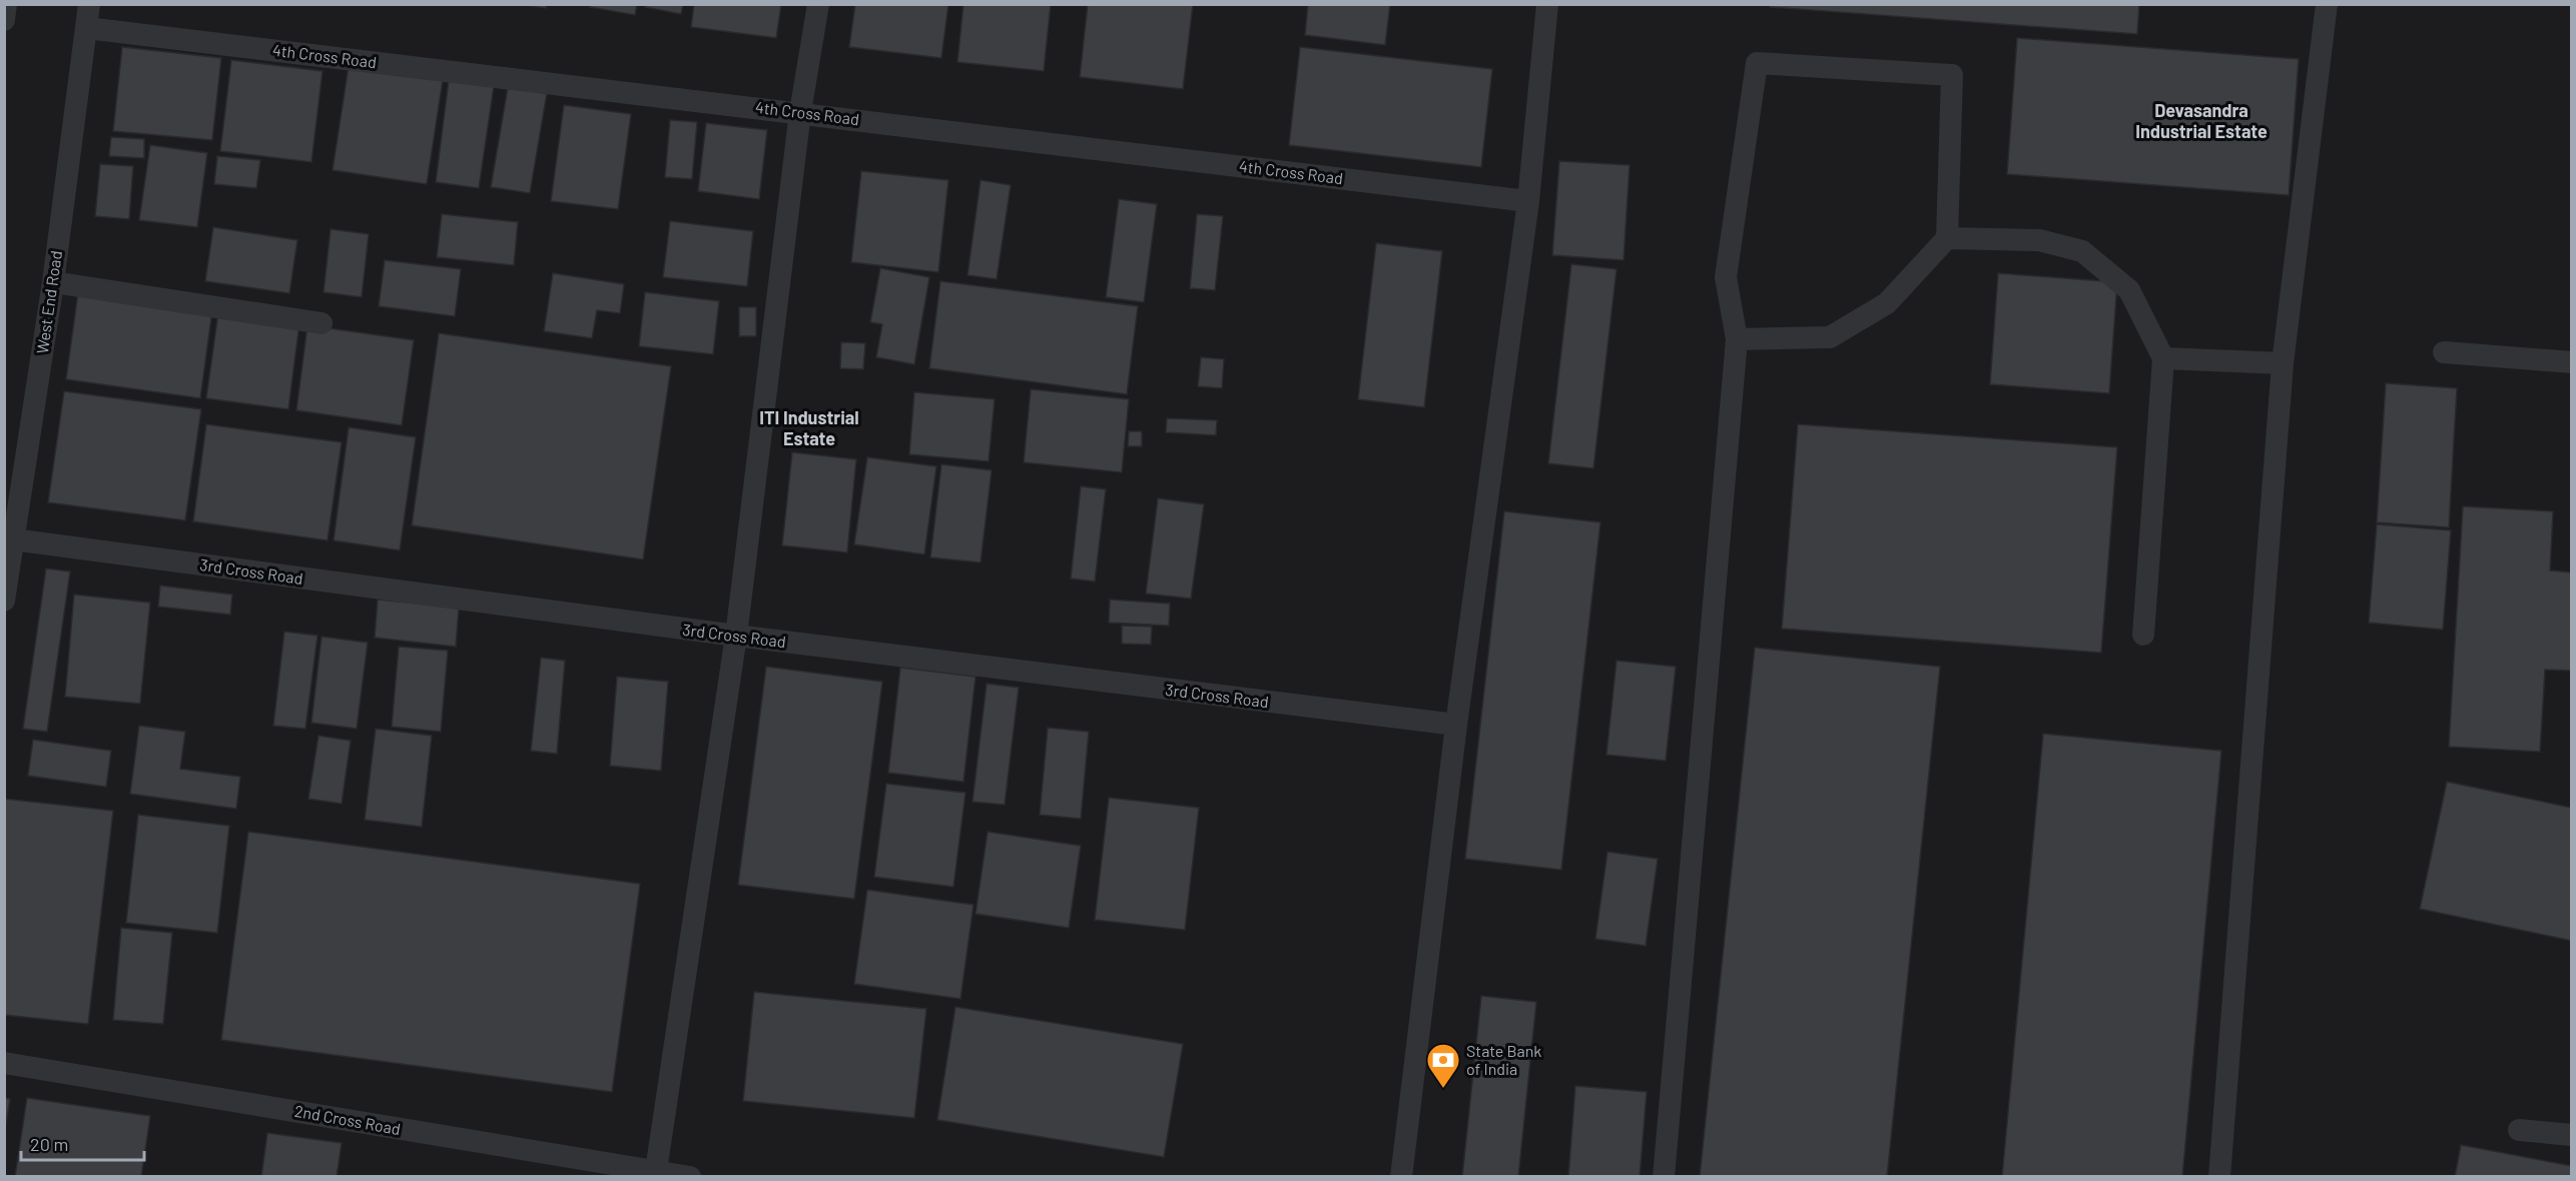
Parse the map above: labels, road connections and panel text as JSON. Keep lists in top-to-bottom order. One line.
{"streets":{"lane":["4th Cross Road","West End Road","3rd Cross Road","2nd Cross Road"]},"crossings":[["4th Cross Road","West End Road"],["West End Road","3rd Cross Road"]],"districts":["Devasandra Industrial Estate","ITI Industrial Estate"],"places":{"bank":["State Bank of India"]},"scale_bar":"20 m"}
